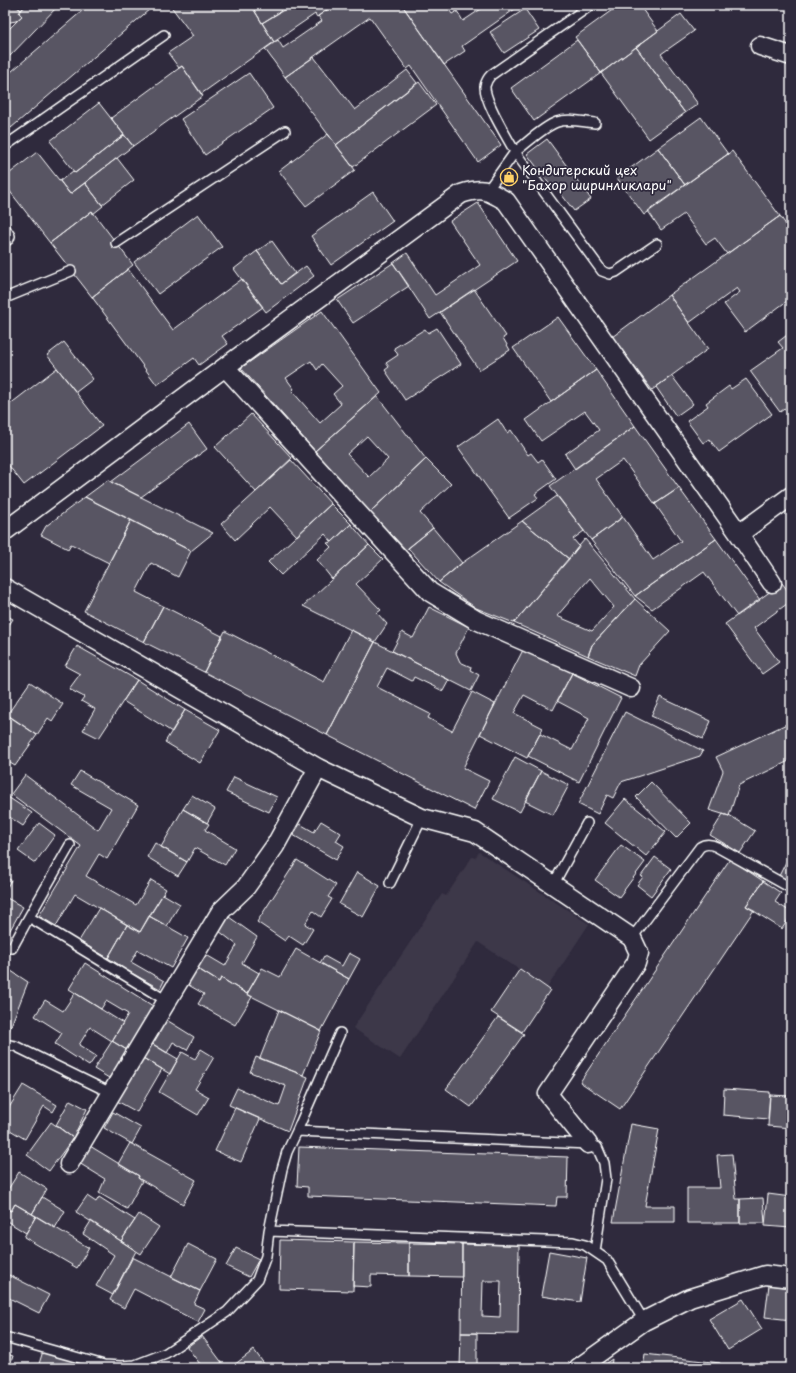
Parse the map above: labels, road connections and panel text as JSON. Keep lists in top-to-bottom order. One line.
{"places":{"shop":["Кондитерский цех \"Бахор ширинликлари\""]}}
